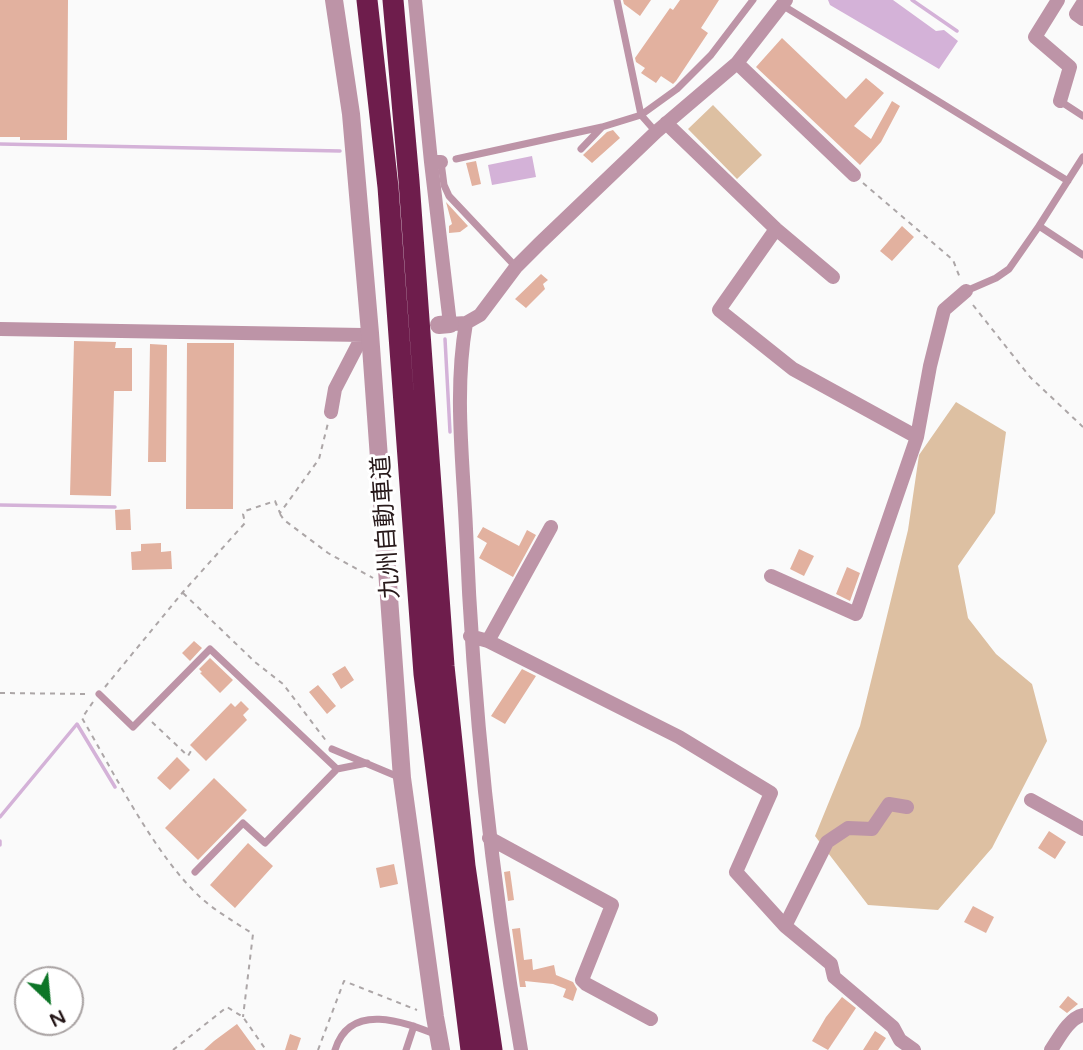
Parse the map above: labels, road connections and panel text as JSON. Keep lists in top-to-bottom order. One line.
{"streets":{"highway":["九州自動車道"]},"north":"bottom right"}
